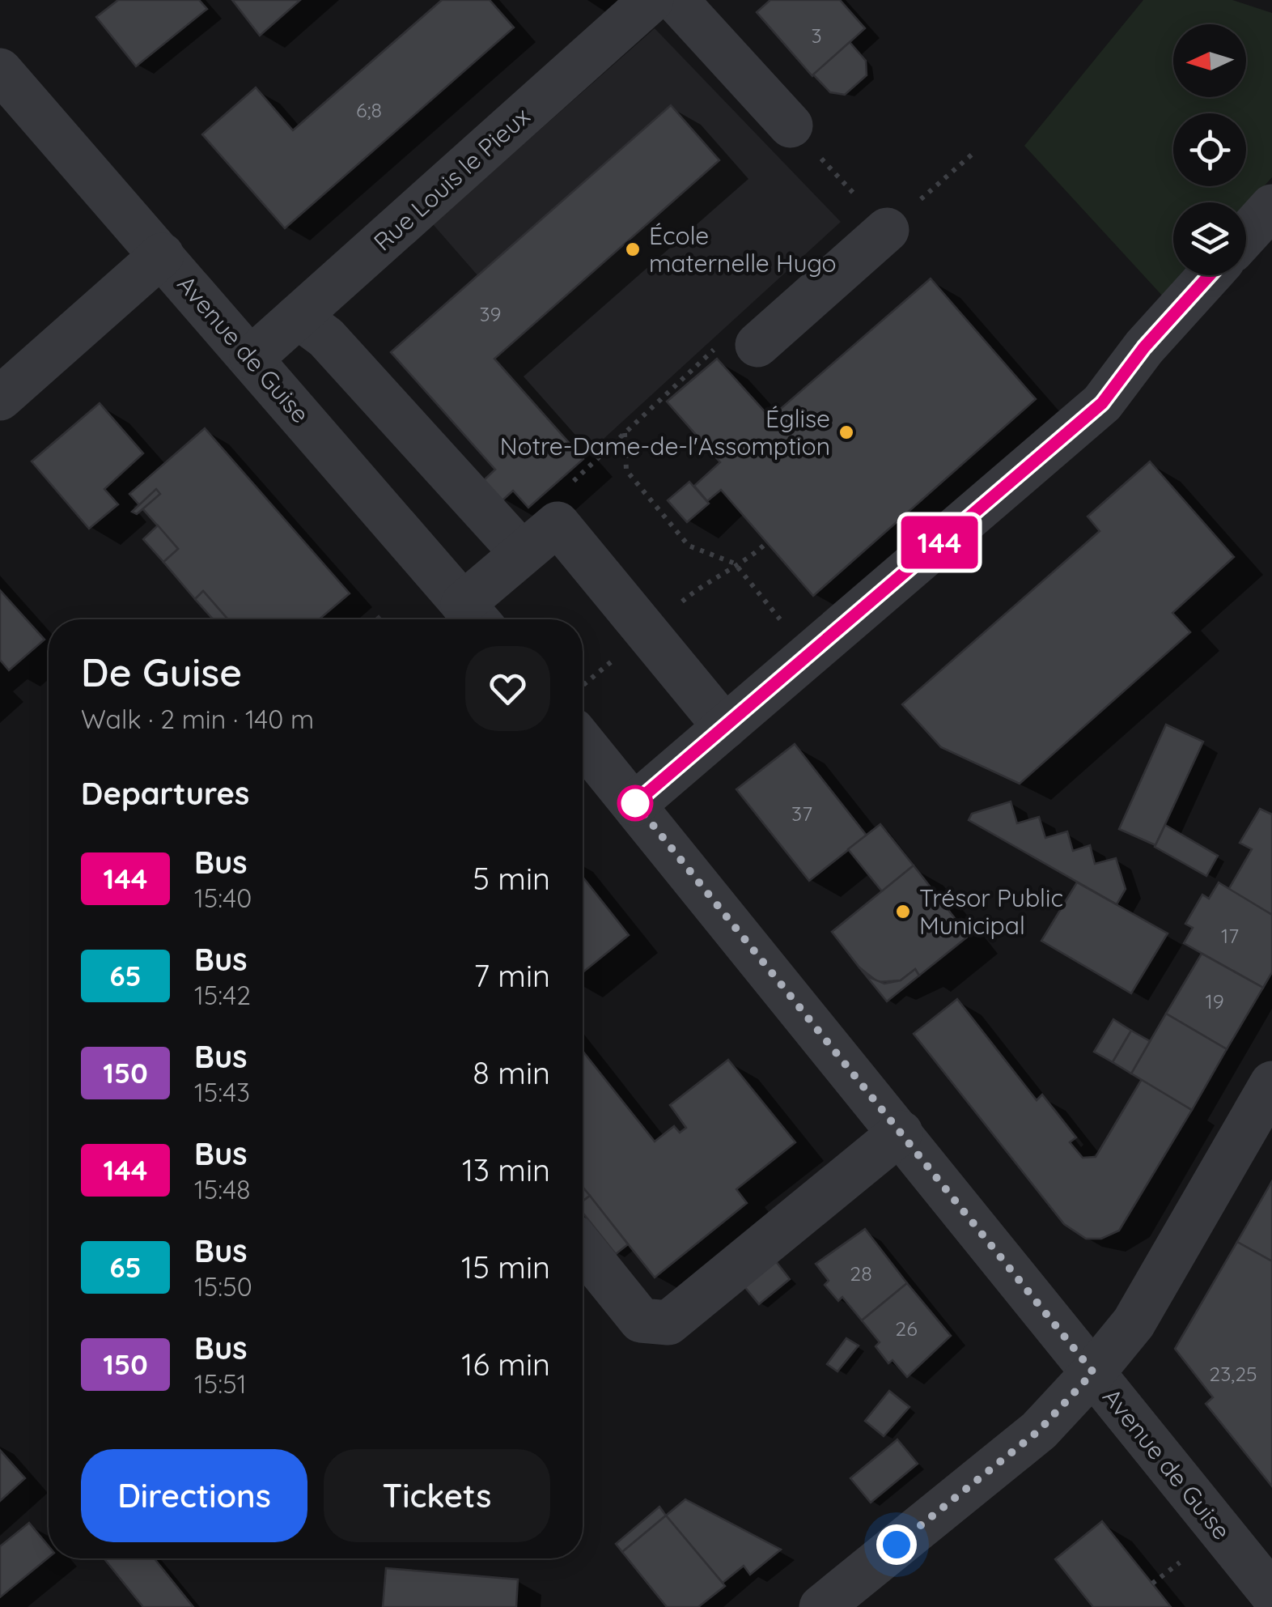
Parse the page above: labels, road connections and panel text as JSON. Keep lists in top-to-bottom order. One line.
{"streets":{"street":["Rue Louis le Pieux","Avenue de Guise"]},"crossings":[["Rue Louis le Pieux","Avenue de Guise"]],"places":["École maternelle Hugo","Église Notre-Dame-de-l'Assomption","Trésor Public Municipal"],"lines":["bus line 144"],"house_numbers":["3","6;8","39","37","17","19","28","26","23,25"],"north":"left","page":{"on_map":"144","heading":[["De Guise","Walk · 2 min · 140 m"],"Departures"],"list":[{"mark":"144","name":"Bus","note":"15:40","value":"5 min"},{"mark":"65","name":"Bus","note":"15:42","value":"7 min"},{"mark":"150","name":"Bus","note":"15:43","value":"8 min"},{"mark":"144","name":"Bus","note":"15:48","value":"13 min"},{"mark":"65","name":"Bus","note":"15:50","value":"15 min"},{"mark":"150","name":"Bus","note":"15:51","value":"16 min"}],"buttons":["Directions","Tickets"]}}
